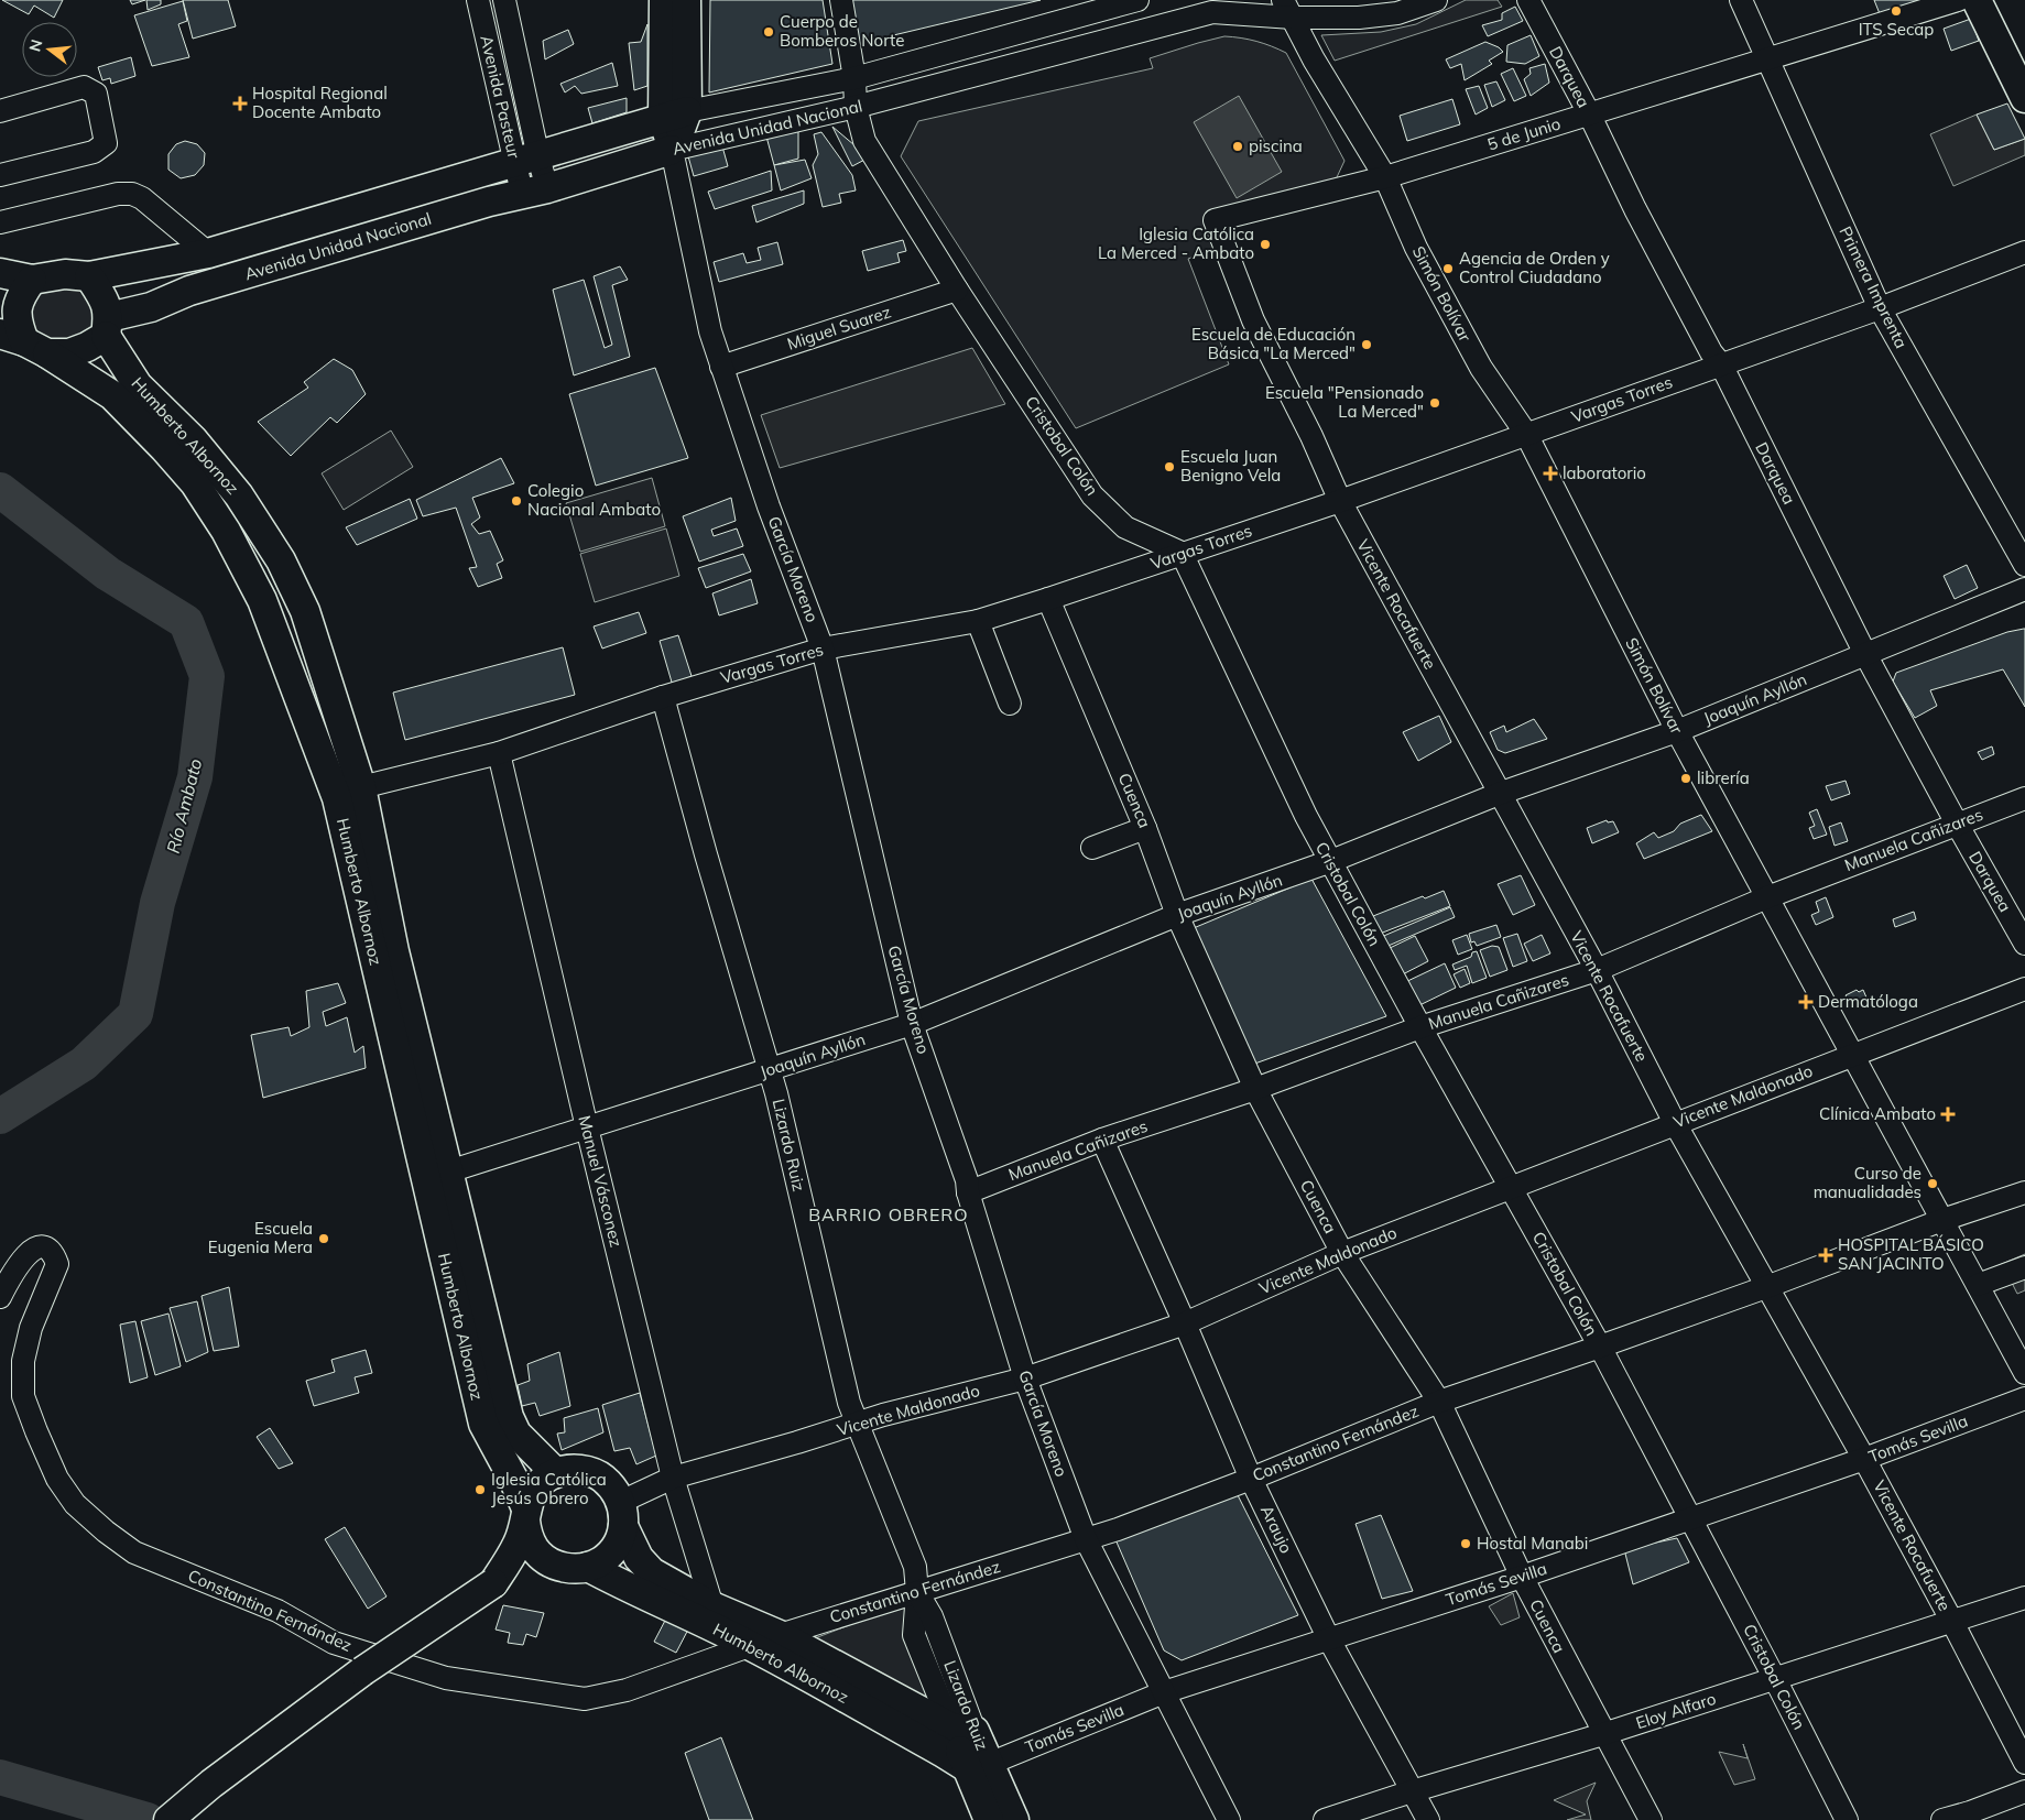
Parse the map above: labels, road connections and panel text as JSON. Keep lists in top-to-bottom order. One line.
{"streets":{"main road":["Avenida Unidad Nacional","Humberto Albornoz","Lizardo Ruiz"],"street":["Darquea","Avenida Pasteur","5 de Junio","Primera Imprenta","Simón Bolívar","Miguel Suarez","Vargas Torres","Cristobal Colón","García Moreno","Vicente Rocafuerte","Joaquín Ayllón","Cuenca","Manuela Cañizares","Vicente Maldonado","Manuel Vásconez","Tomás Sevilla","Constantino Fernández","Araujo","Eloy Alfaro"]},"crossings":[["Darquea","5 de Junio"],["Darquea","Vargas Torres"],["Darquea","Joaquín Ayllón"],["Darquea","Manuela Cañizares"],["Avenida Pasteur","Avenida Unidad Nacional"],["Avenida Unidad Nacional","Simón Bolívar"],["Avenida Unidad Nacional","Humberto Albornoz"],["Avenida Unidad Nacional","Cristobal Colón"],["Avenida Unidad Nacional","García Moreno"],["5 de Junio","Primera Imprenta"],["5 de Junio","Simón Bolívar"],["5 de Junio","Vicente Rocafuerte"],["Primera Imprenta","Vargas Torres"],["Simón Bolívar","Vargas Torres"],["Simón Bolívar","Joaquín Ayllón"],["Simón Bolívar","Manuela Cañizares"],["Simón Bolívar","Vicente Maldonado"],["Simón Bolívar","Constantino Fernández"],["Miguel Suarez","Cristobal Colón"],["Miguel Suarez","García Moreno"],["Vargas Torres","Humberto Albornoz"],["Vargas Torres","Cristobal Colón"],["Vargas Torres","García Moreno"],["Vargas Torres","Vicente Rocafuerte"],["Vargas Torres","Cuenca"],["Vargas Torres","Lizardo Ruiz"],["Vargas Torres","Manuel Vásconez"],["Humberto Albornoz","Joaquín Ayllón"],["Humberto Albornoz","Vicente Maldonado"],["Humberto Albornoz","Lizardo Ruiz"],["Humberto Albornoz","Manuel Vásconez"],["Humberto Albornoz","Tomás Sevilla"],["Humberto Albornoz","Constantino Fernández"],["Cristobal Colón","Joaquín Ayllón"],["Cristobal Colón","Manuela Cañizares"],["Cristobal Colón","Vicente Maldonado"],["Cristobal Colón","Tomás Sevilla"],["Cristobal Colón","Constantino Fernández"],["Cristobal Colón","Eloy Alfaro"],["García Moreno","Joaquín Ayllón"],["García Moreno","Manuela Cañizares"],["García Moreno","Vicente Maldonado"],["García Moreno","Tomás Sevilla"],["García Moreno","Constantino Fernández"],["Vicente Rocafuerte","Joaquín Ayllón"],["Vicente Rocafuerte","Manuela Cañizares"],["Vicente Rocafuerte","Vicente Maldonado"],["Vicente Rocafuerte","Tomás Sevilla"],["Vicente Rocafuerte","Constantino Fernández"],["Vicente Rocafuerte","Eloy Alfaro"],["Joaquín Ayllón","Cuenca"],["Joaquín Ayllón","Lizardo Ruiz"],["Joaquín Ayllón","Manuel Vásconez"],["Cuenca","Manuela Cañizares"],["Cuenca","Vicente Maldonado"],["Cuenca","Tomás Sevilla"],["Cuenca","Constantino Fernández"],["Cuenca","Eloy Alfaro"],["Manuela Cañizares","Araujo"],["Vicente Maldonado","Lizardo Ruiz"],["Vicente Maldonado","Manuel Vásconez"],["Vicente Maldonado","Araujo"],["Lizardo Ruiz","Tomás Sevilla"],["Lizardo Ruiz","Constantino Fernández"],["Tomás Sevilla","Araujo"],["Constantino Fernández","Araujo"],["Araujo","Eloy Alfaro"]],"districts":["BARRIO OBRERO"],"water":["Río Ambato"],"places":{"other":["ITS Secap","Cuerpo de Bomberos Norte","piscina","Iglesia Católica La Merced - Ambato","Agencia de Orden y Control Ciudadano","Escuela de Educación Básica \"La Merced\"","Escuela \"Pensionado La Merced\"","Escuela Juan Benigno Vela","Colegio Nacional Ambato","librería","Curso de manualidades","Escuela Eugenia Mera","Iglesia Católica Jesús Obrero","Hostal Manabi"],"health":["Hospital Regional Docente Ambato","laboratorio","Dermatóloga","Clínica Ambato","HOSPITAL BÁSICO SAN JACINTO"]},"north":"left"}
